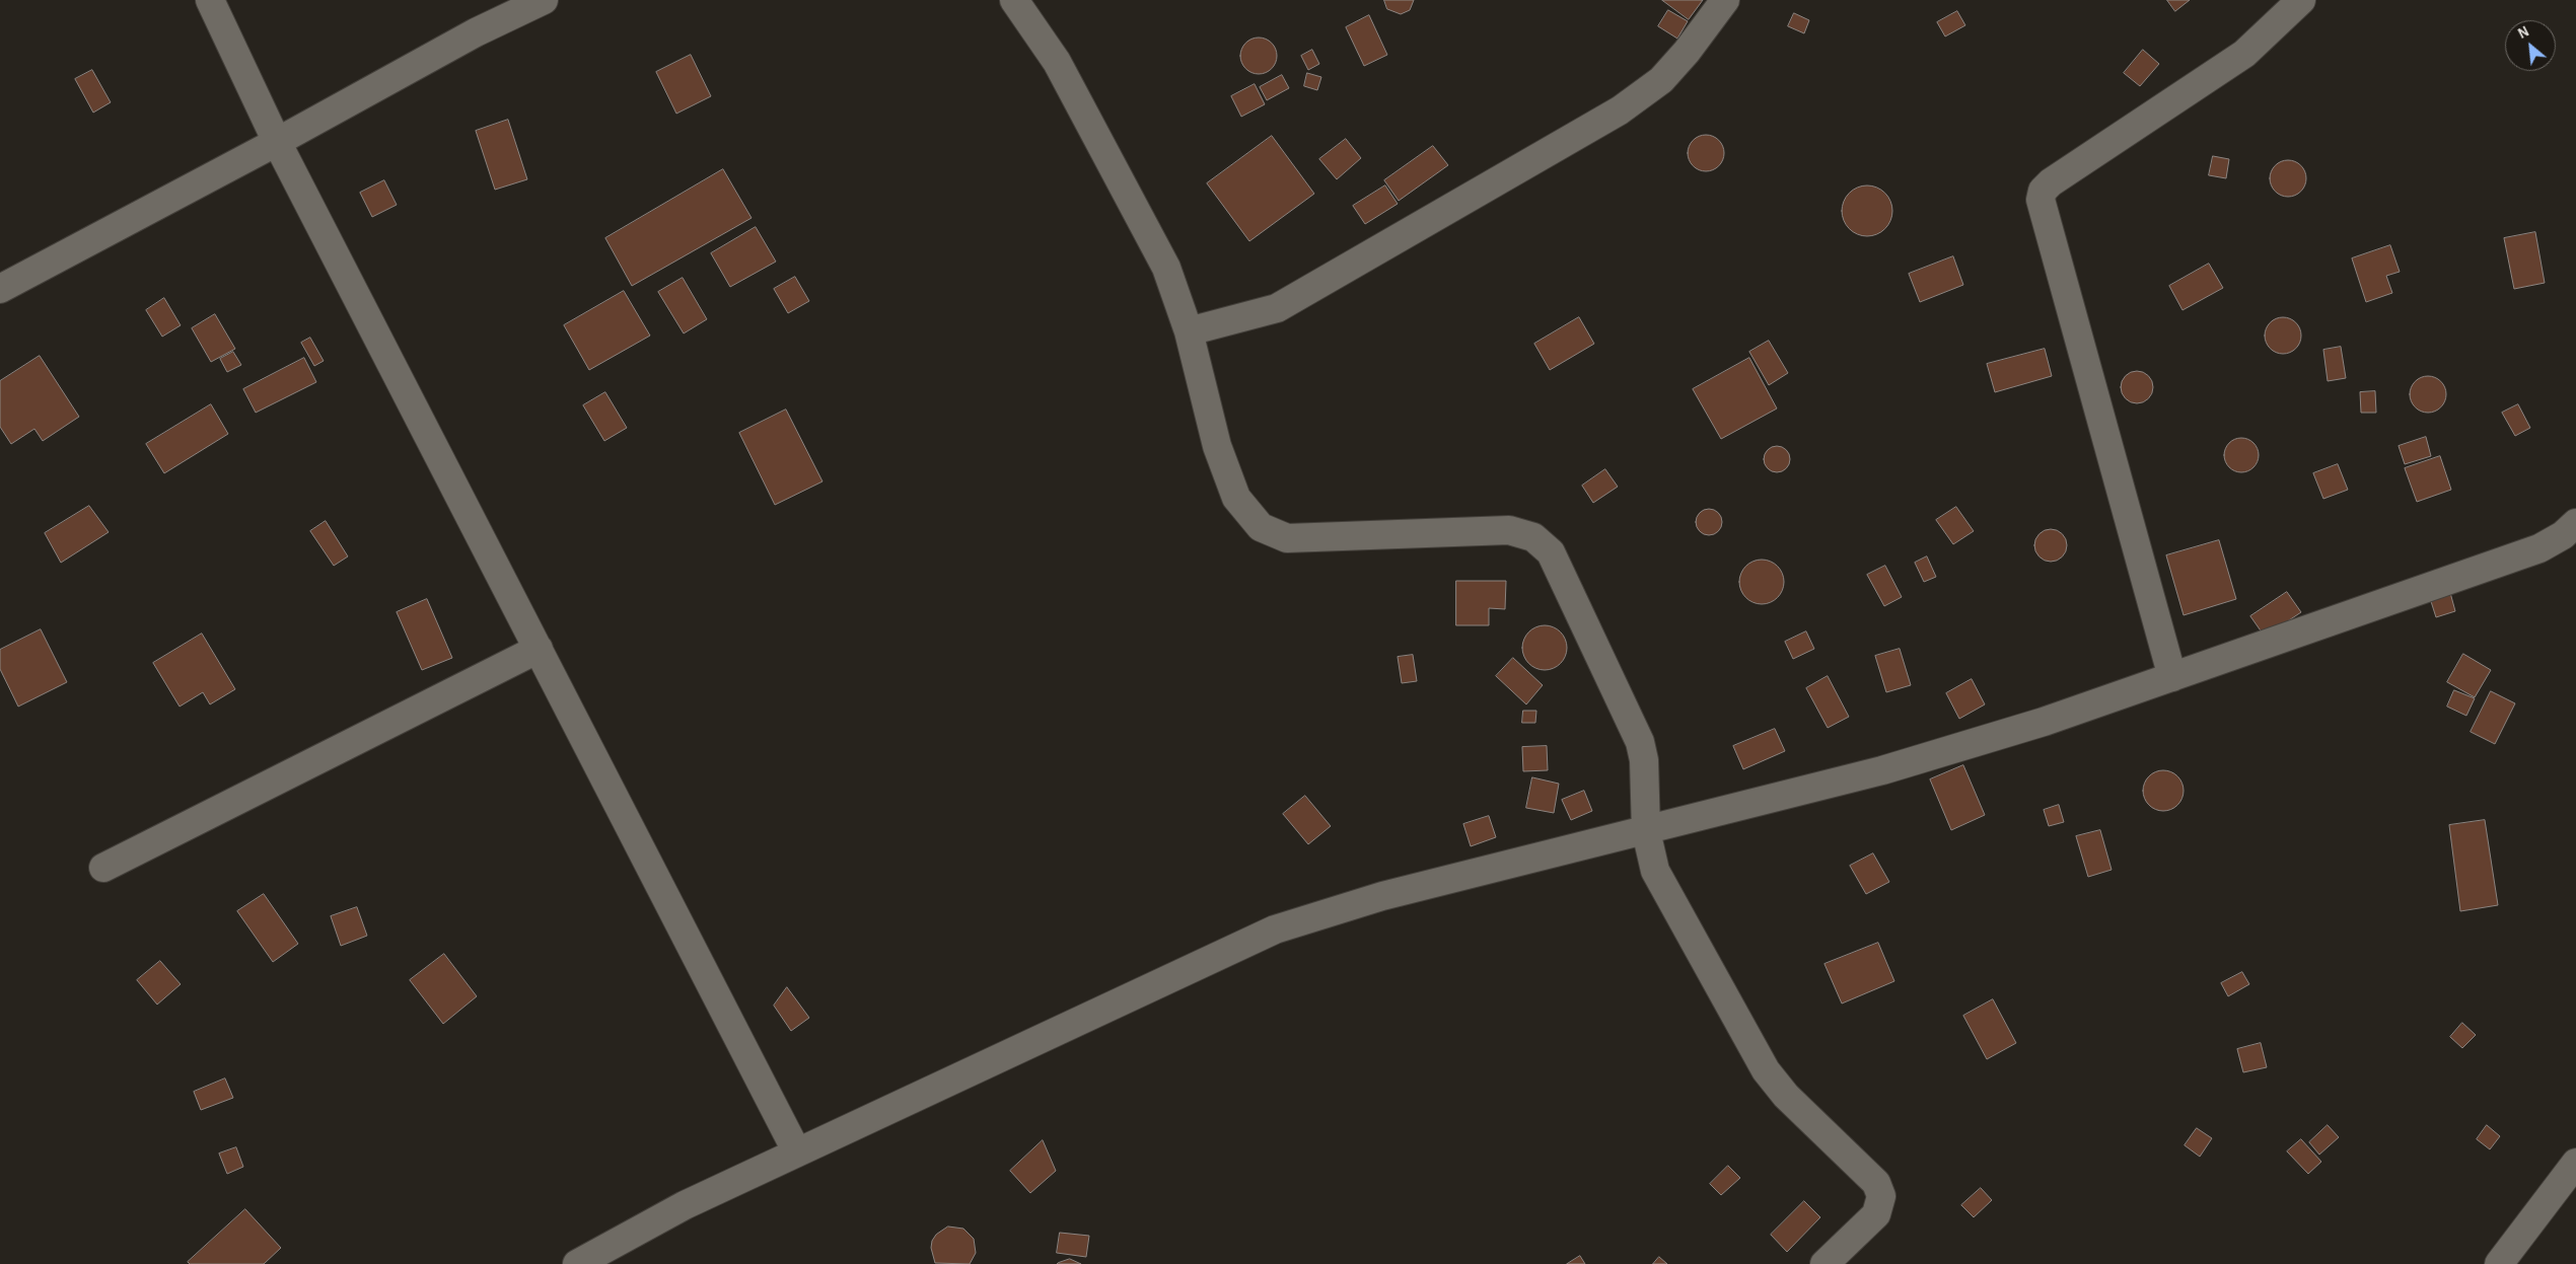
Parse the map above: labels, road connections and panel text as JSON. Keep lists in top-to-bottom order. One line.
{"north":"top left"}
